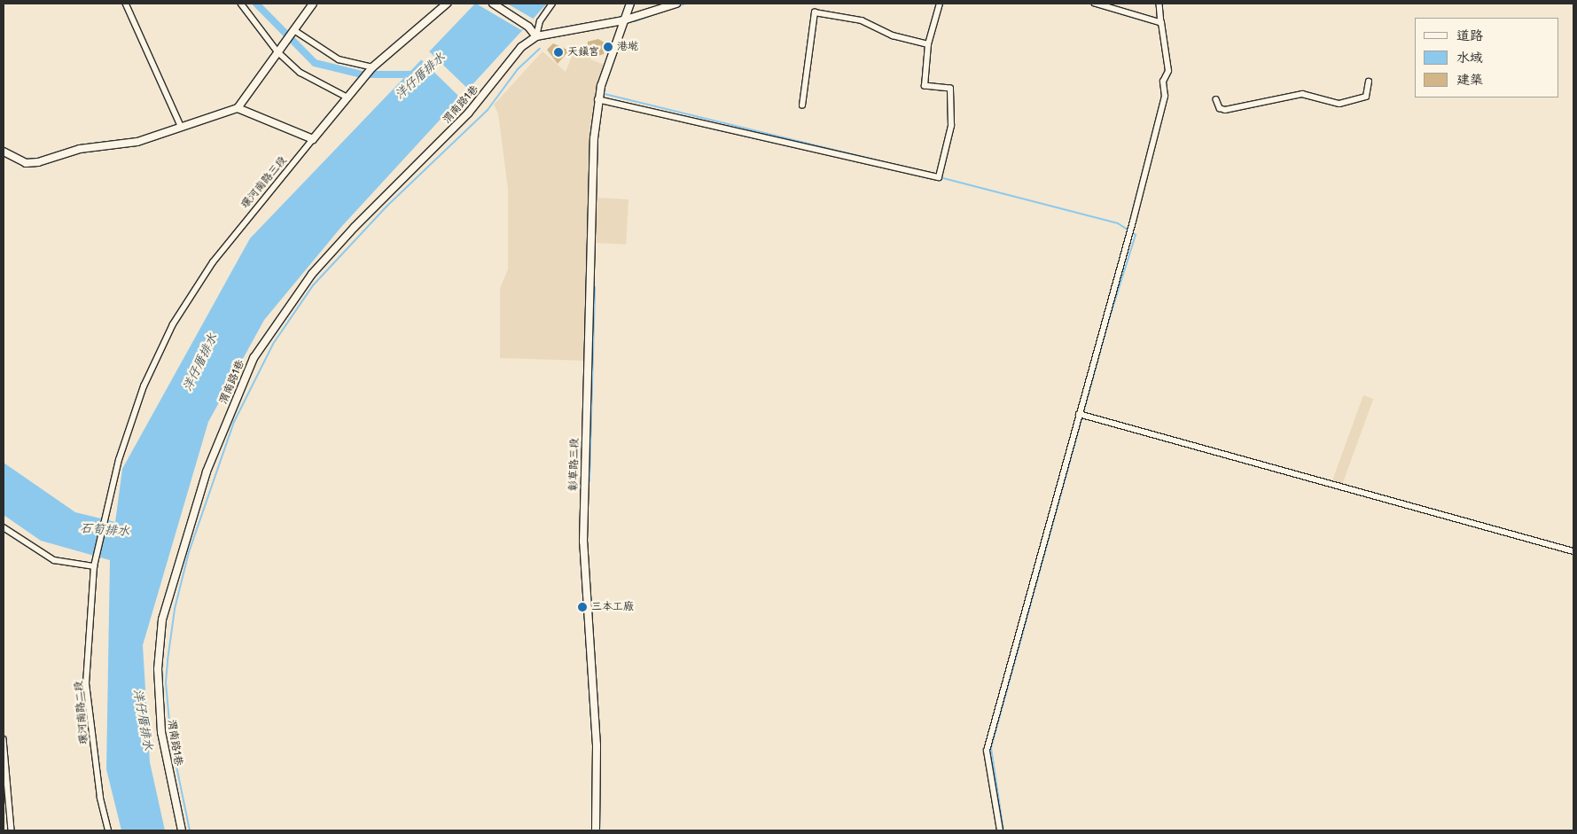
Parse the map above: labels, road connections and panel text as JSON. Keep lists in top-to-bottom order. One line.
{"streets":{"street":["渭南路1巷","環河南路三段","彰草路三段","環河南路二段"]},"crossings":[["環河南路三段","環河南路二段"]],"water":["洋仔厝排水","石筍排水"],"places":["港墘","天鎮宮","三本工廠"],"legend":["道路","水域","建築"]}
